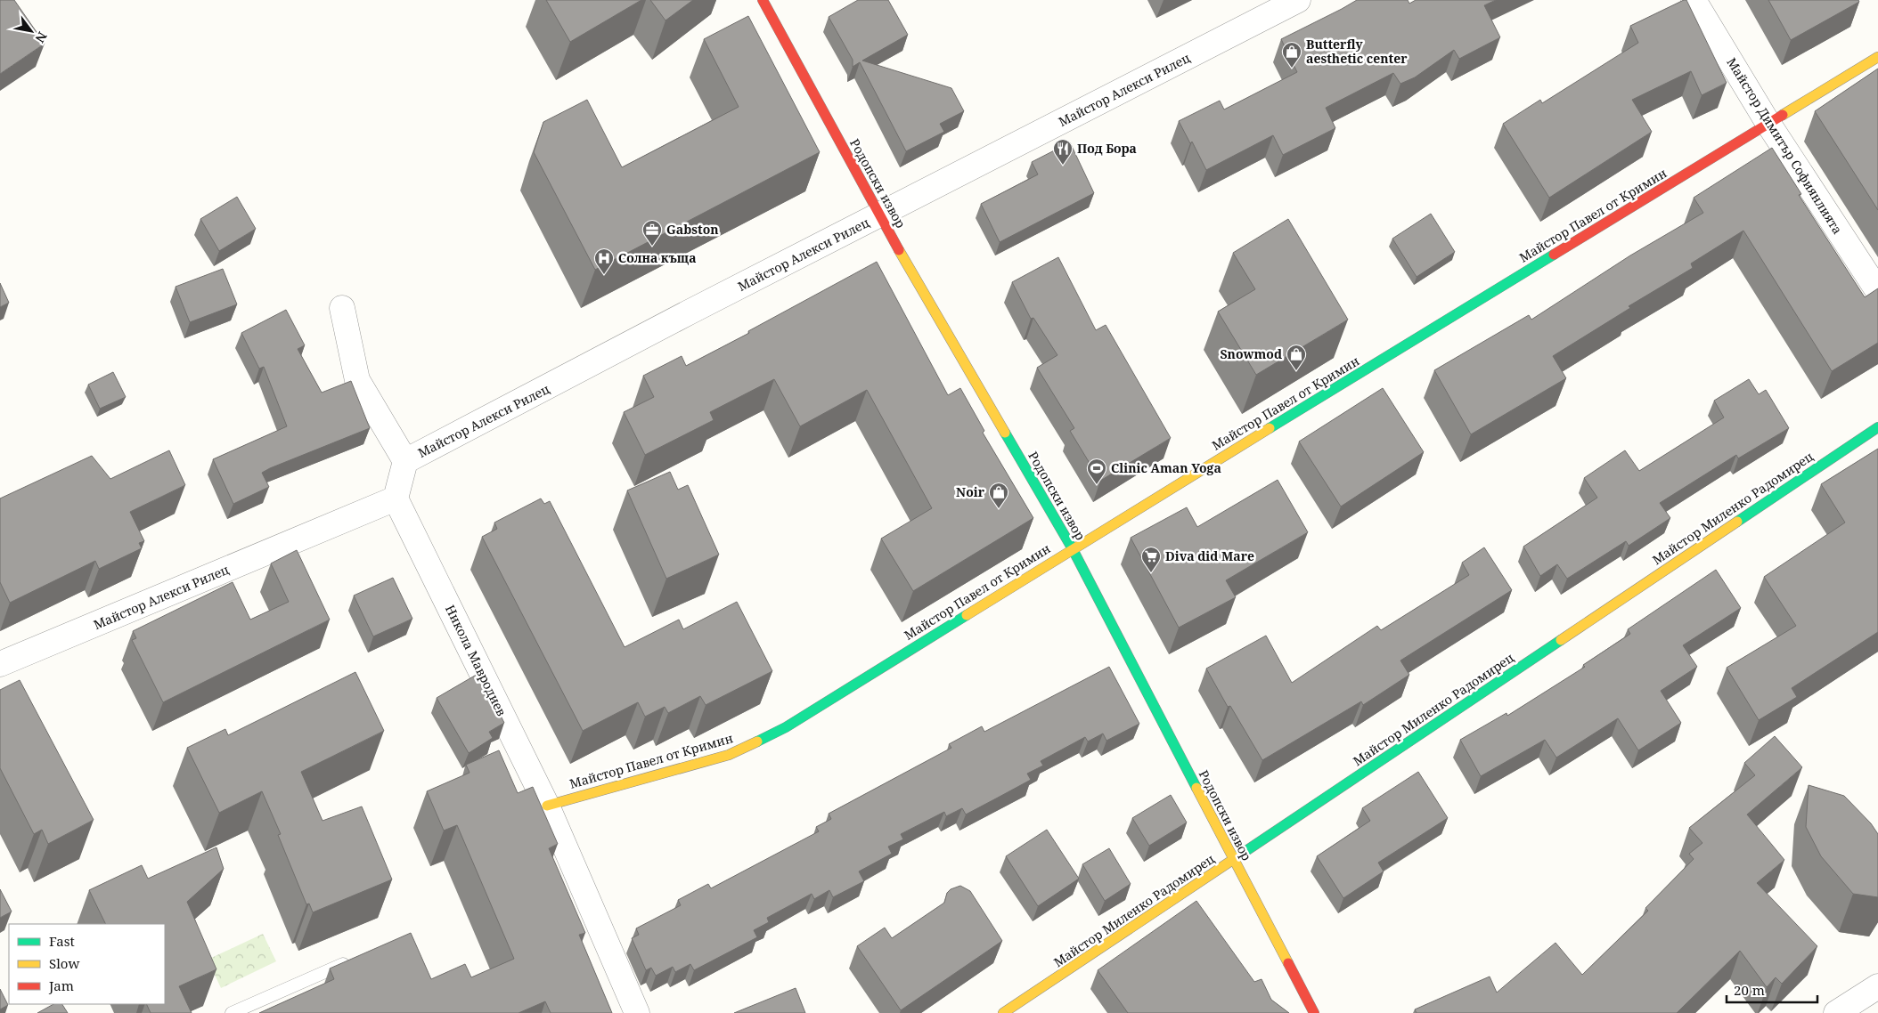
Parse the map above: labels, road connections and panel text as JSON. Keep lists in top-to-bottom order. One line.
{"streets":{"street":["Майстор Алекси Рилец","Майстор Димитър Софиянлията","Родопски извор","Майстор Павел от Кримин","Майстор Миленко Радомирец","Никола Мавродиев"]},"crossings":[["Майстор Алекси Рилец","Родопски извор"],["Майстор Алекси Рилец","Никола Мавродиев"],["Майстор Димитър Софиянлията","Майстор Павел от Кримин"],["Родопски извор","Майстор Павел от Кримин"],["Родопски извор","Майстор Миленко Радомирец"],["Майстор Павел от Кримин","Никола Мавродиев"]],"places":{"shop":["Butterfly aesthetic center","Snowmod","Noir"],"restaurant":["Под Бора"],"office":["Gabston"],"hospital":["Солна къща"],"sports":["Clinic Aman Yoga"],"supermarket":["Diva did Mare"]},"legend":["Fast","Slow","Jam"],"scale_bar":"20 m","north":"bottom right"}
